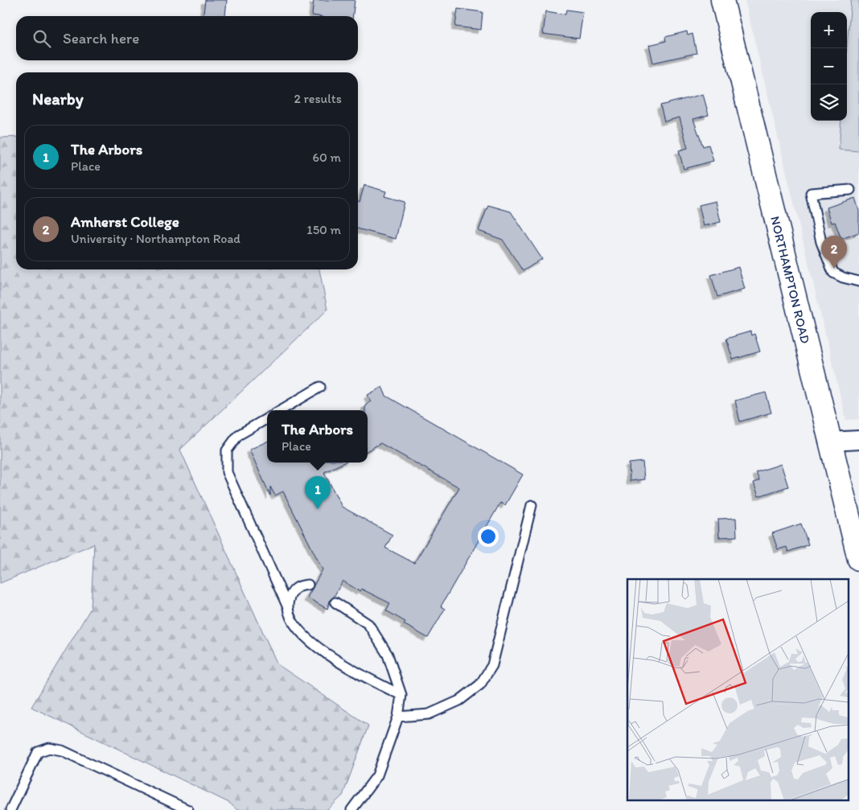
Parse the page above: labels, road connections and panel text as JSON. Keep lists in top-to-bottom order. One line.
{"streets":{"highway":["NORTHAMPTON ROAD"]},"page":{"map_buttons":["+","−"],"search":"Search here","heading":["Nearby","2 results"],"list":[{"mark":"1","name":"The Arbors","note":"Place","value":"60 m"},{"mark":"2","name":"Amherst College","note":"University · Northampton Road","value":"150 m"}],"pins":["2","1"],"popup":["The Arbors","Place"]}}
